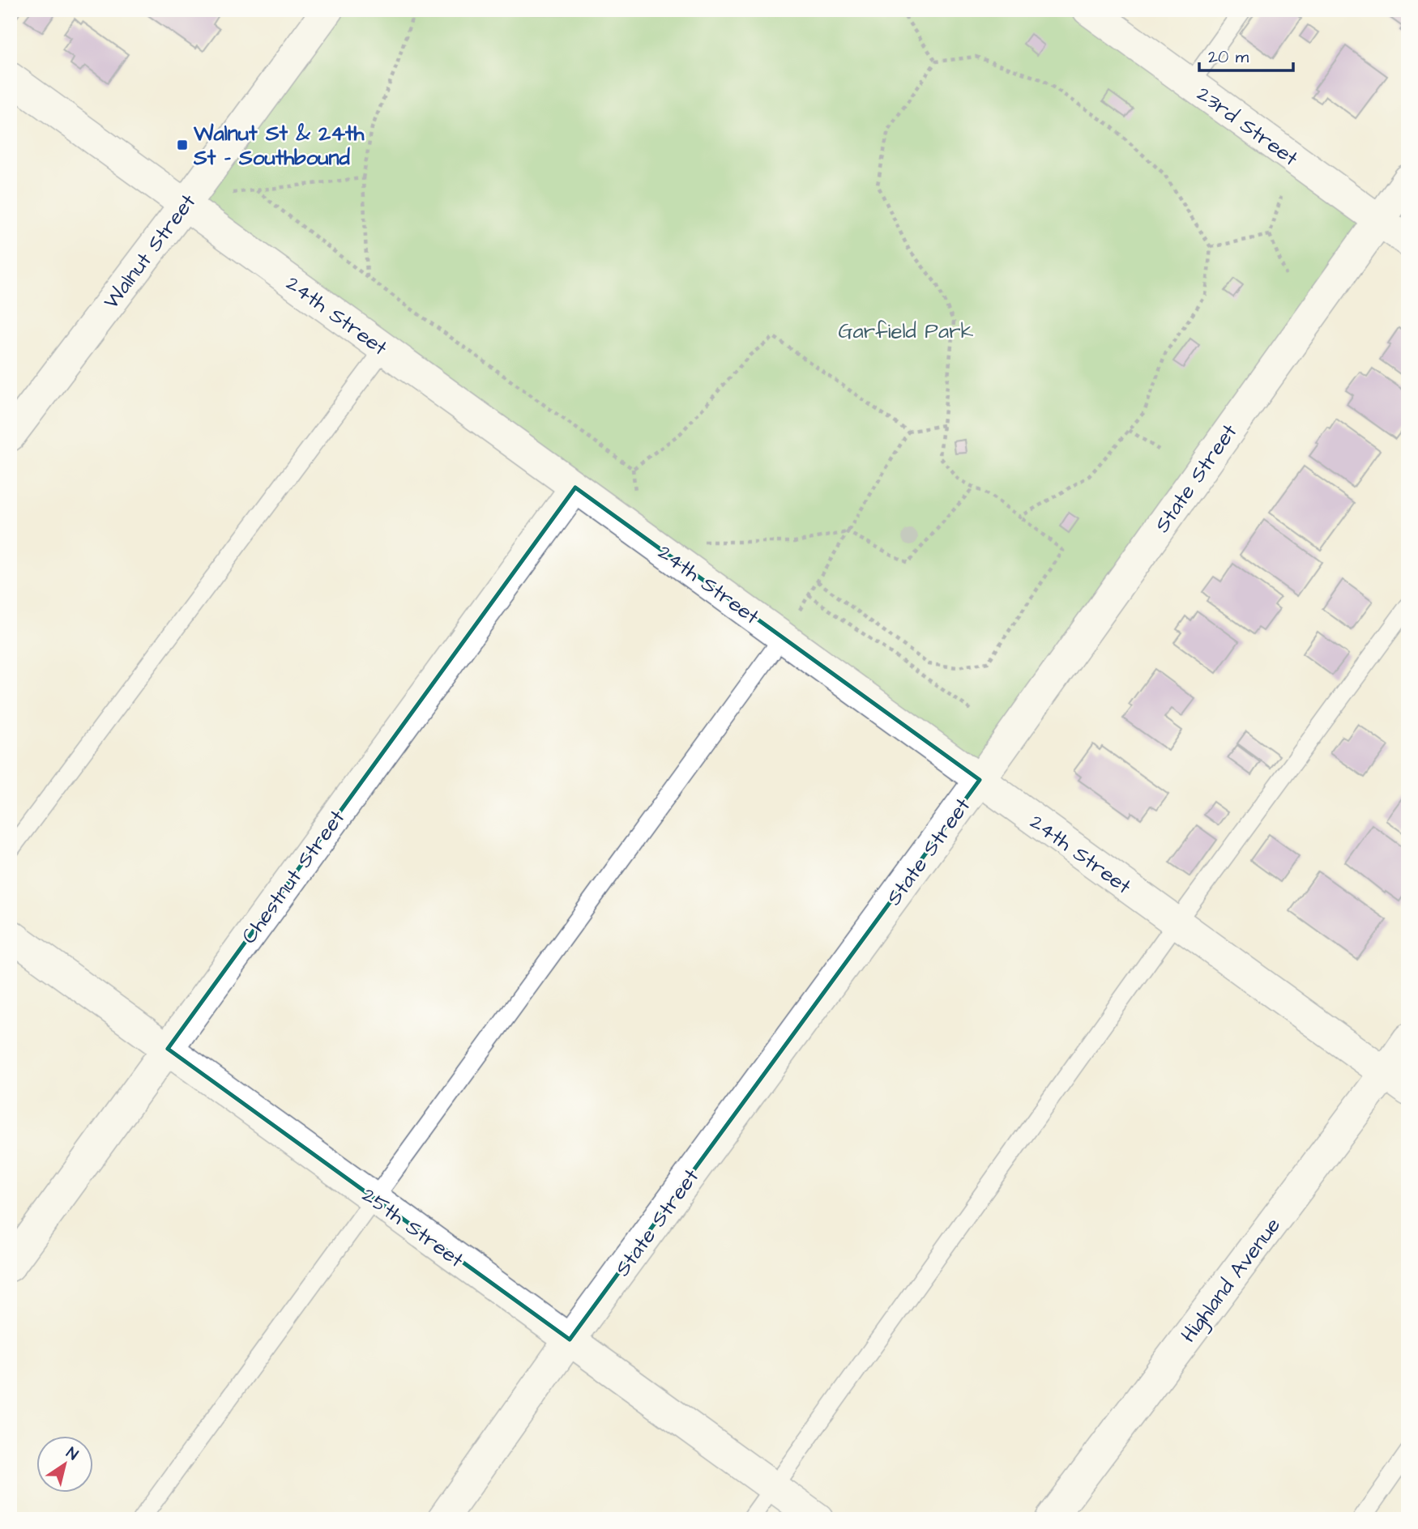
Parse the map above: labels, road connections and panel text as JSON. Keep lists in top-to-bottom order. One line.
{"streets":{"street":["23rd Street","Walnut Street","24th Street","State Street","Chestnut Street","25th Street","Highland Avenue"]},"crossings":[["23rd Street","State Street"],["Walnut Street","24th Street"],["24th Street","State Street"],["24th Street","Chestnut Street"],["24th Street","Highland Avenue"],["State Street","25th Street"],["Chestnut Street","25th Street"]],"parks":["Garfield Park"],"places":{"transit":["Walnut St & 24th St - Southbound"]},"scale_bar":"20 m","north":"top right"}
